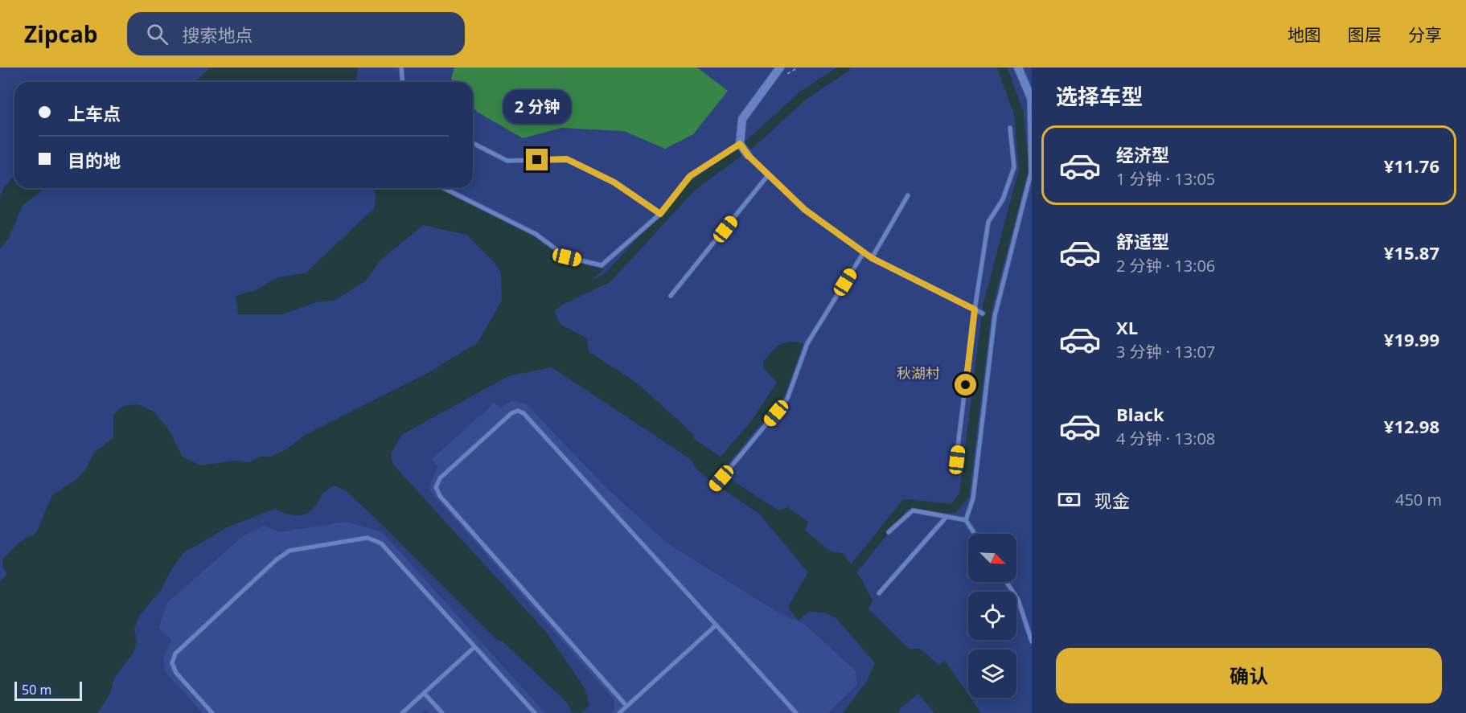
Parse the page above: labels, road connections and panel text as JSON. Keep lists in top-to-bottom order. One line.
{"districts":["秋湖村"],"scale_bar":"50 m","north":"bottom right","page":{"header":"Zipcab","search":"搜索地点","nav":["地图","图层","分享"],"heading":"选择车型","banner":["上车点","目的地"],"bubble":"2 分钟","list":[{"name":"经济型","note":"1 分钟 · 13:05","value":"¥11.76"},{"name":"舒适型","note":"2 分钟 · 13:06","value":"¥15.87"},{"name":"XL","note":"3 分钟 · 13:07","value":"¥19.99"},{"name":"Black","note":"4 分钟 · 13:08","value":"¥12.98"}],"pay":["现金","450 m"],"buttons":"确认","scale":"50 m"}}
